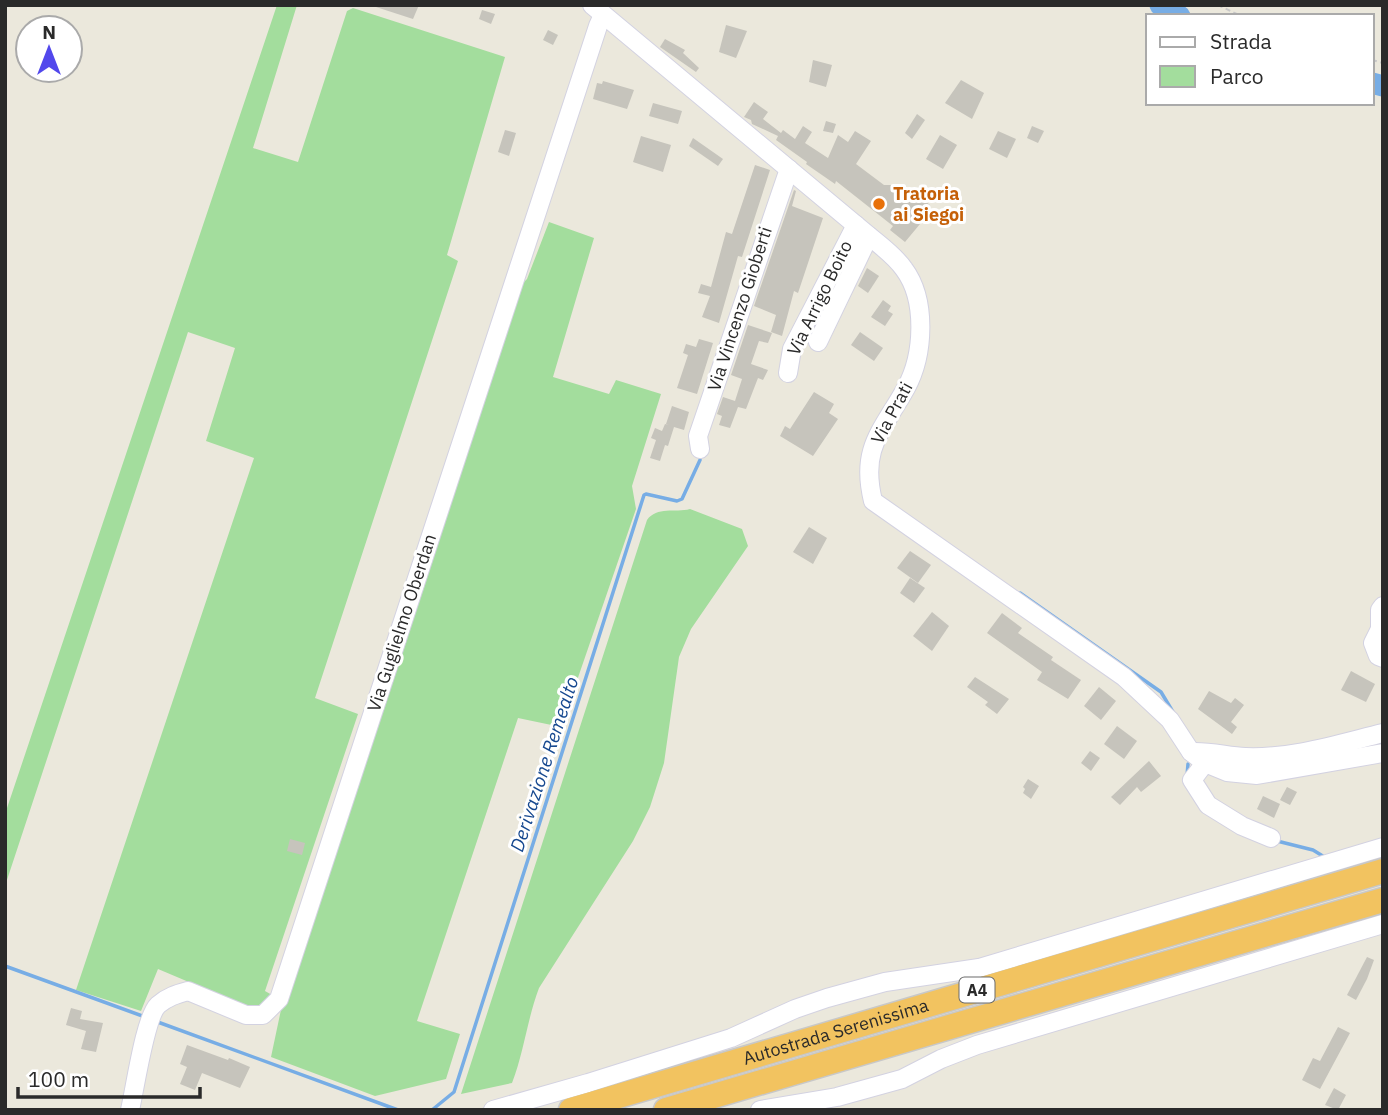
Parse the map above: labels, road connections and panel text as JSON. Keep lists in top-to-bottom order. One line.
{"streets":{"highway":["A4","Autostrada Serenissima"],"street":["Via Arrigo Boito","Via Vincenzo Gioberti","Via Prati","Via Guglielmo Oberdan"]},"crossings":[["Via Arrigo Boito","Via Prati"],["Via Vincenzo Gioberti","Via Prati"],["Via Prati","Via Guglielmo Oberdan"]],"water":["Derivazione Remealto"],"places":["Tratoria ai Siegoi"],"legend":["Strada","Parco"],"scale_bar":"100 m","north":"top"}
